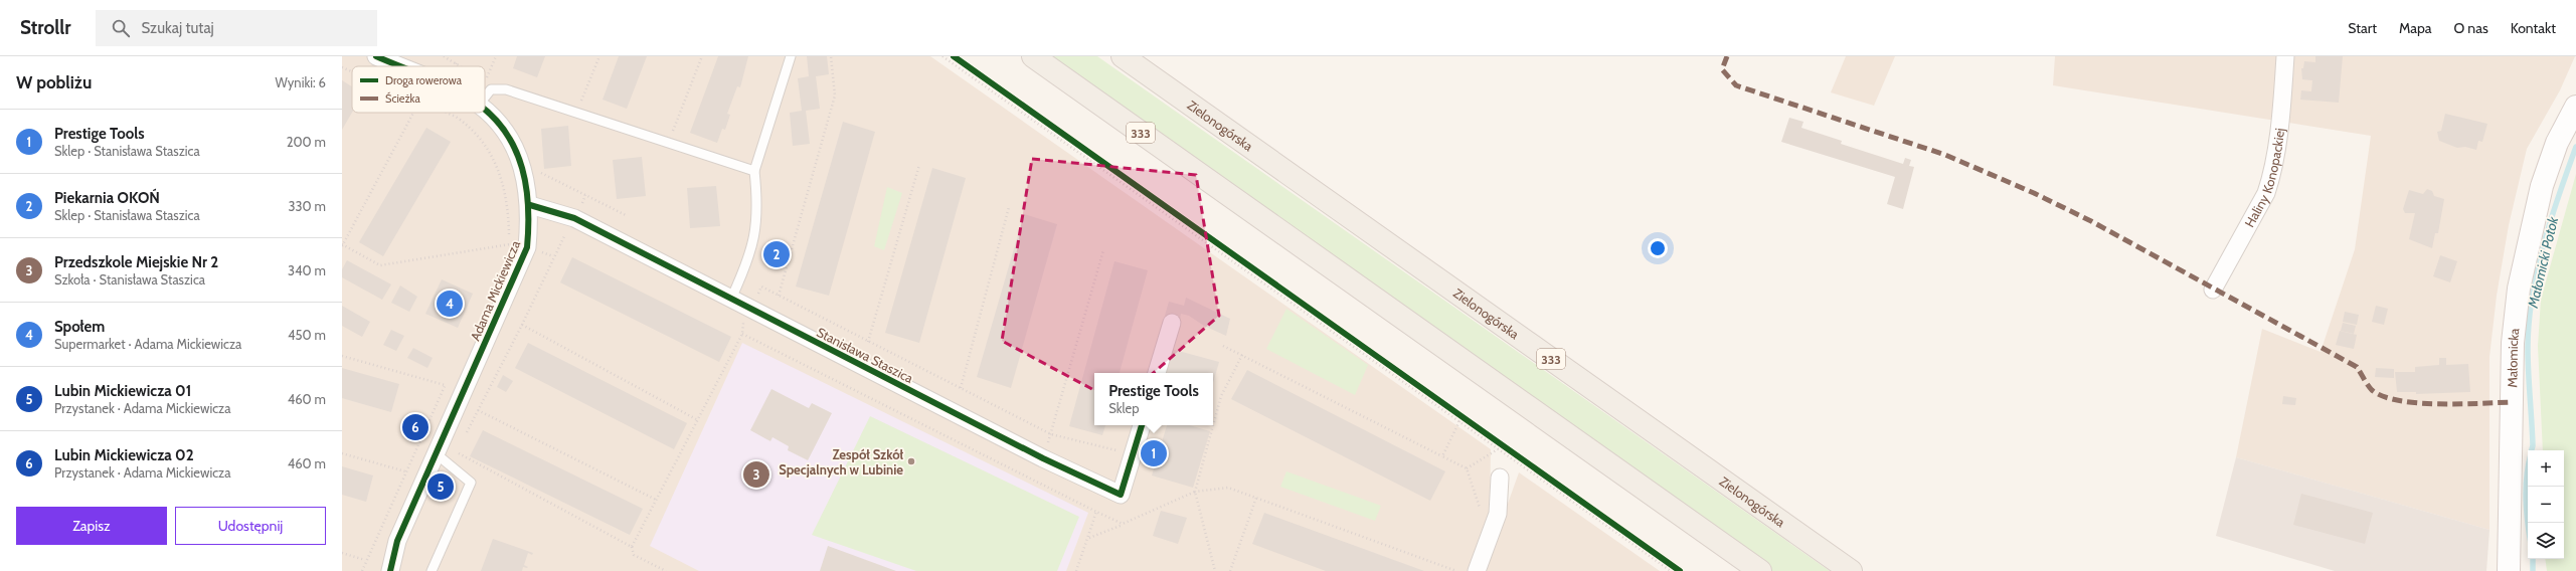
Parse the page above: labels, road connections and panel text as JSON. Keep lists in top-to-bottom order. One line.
{"streets":{"main road":["Zielonogórska","333"],"street":["Haliny Konopackiej","Adama Mickiewicza","Stanisława Staszica","Małomicka"]},"crossings":[["Adama Mickiewicza","Stanisława Staszica"]],"water":["Małomicki Potok"],"places":["Zespół Szkół Specjalnych w Lubinie"],"legend":["Droga rowerowa","Ścieżka"],"page":{"header":"Strollr","search":"Szukaj tutaj","nav":["Start","Mapa","O nas","Kontakt"],"heading":["W pobliżu","Wyniki: 6"],"list":[{"mark":"1","name":"Prestige Tools","note":"Sklep · Stanisława Staszica","value":"200 m"},{"mark":"2","name":"Piekarnia OKOŃ","note":"Sklep · Stanisława Staszica","value":"330 m"},{"mark":"3","name":"Przedszkole Miejskie Nr 2","note":"Szkoła · Stanisława Staszica","value":"340 m"},{"mark":"4","name":"Społem","note":"Supermarket · Adama Mickiewicza","value":"450 m"},{"mark":"5","name":"Lubin Mickiewicza 01","note":"Przystanek · Adama Mickiewicza","value":"460 m"},{"mark":"6","name":"Lubin Mickiewicza 02","note":"Przystanek · Adama Mickiewicza","value":"460 m"}],"pins":["2","4","6","1","3","5"],"popup":["Prestige Tools","Sklep"],"map_buttons":["+","−"],"buttons":["Zapisz","Udostępnij"]}}
